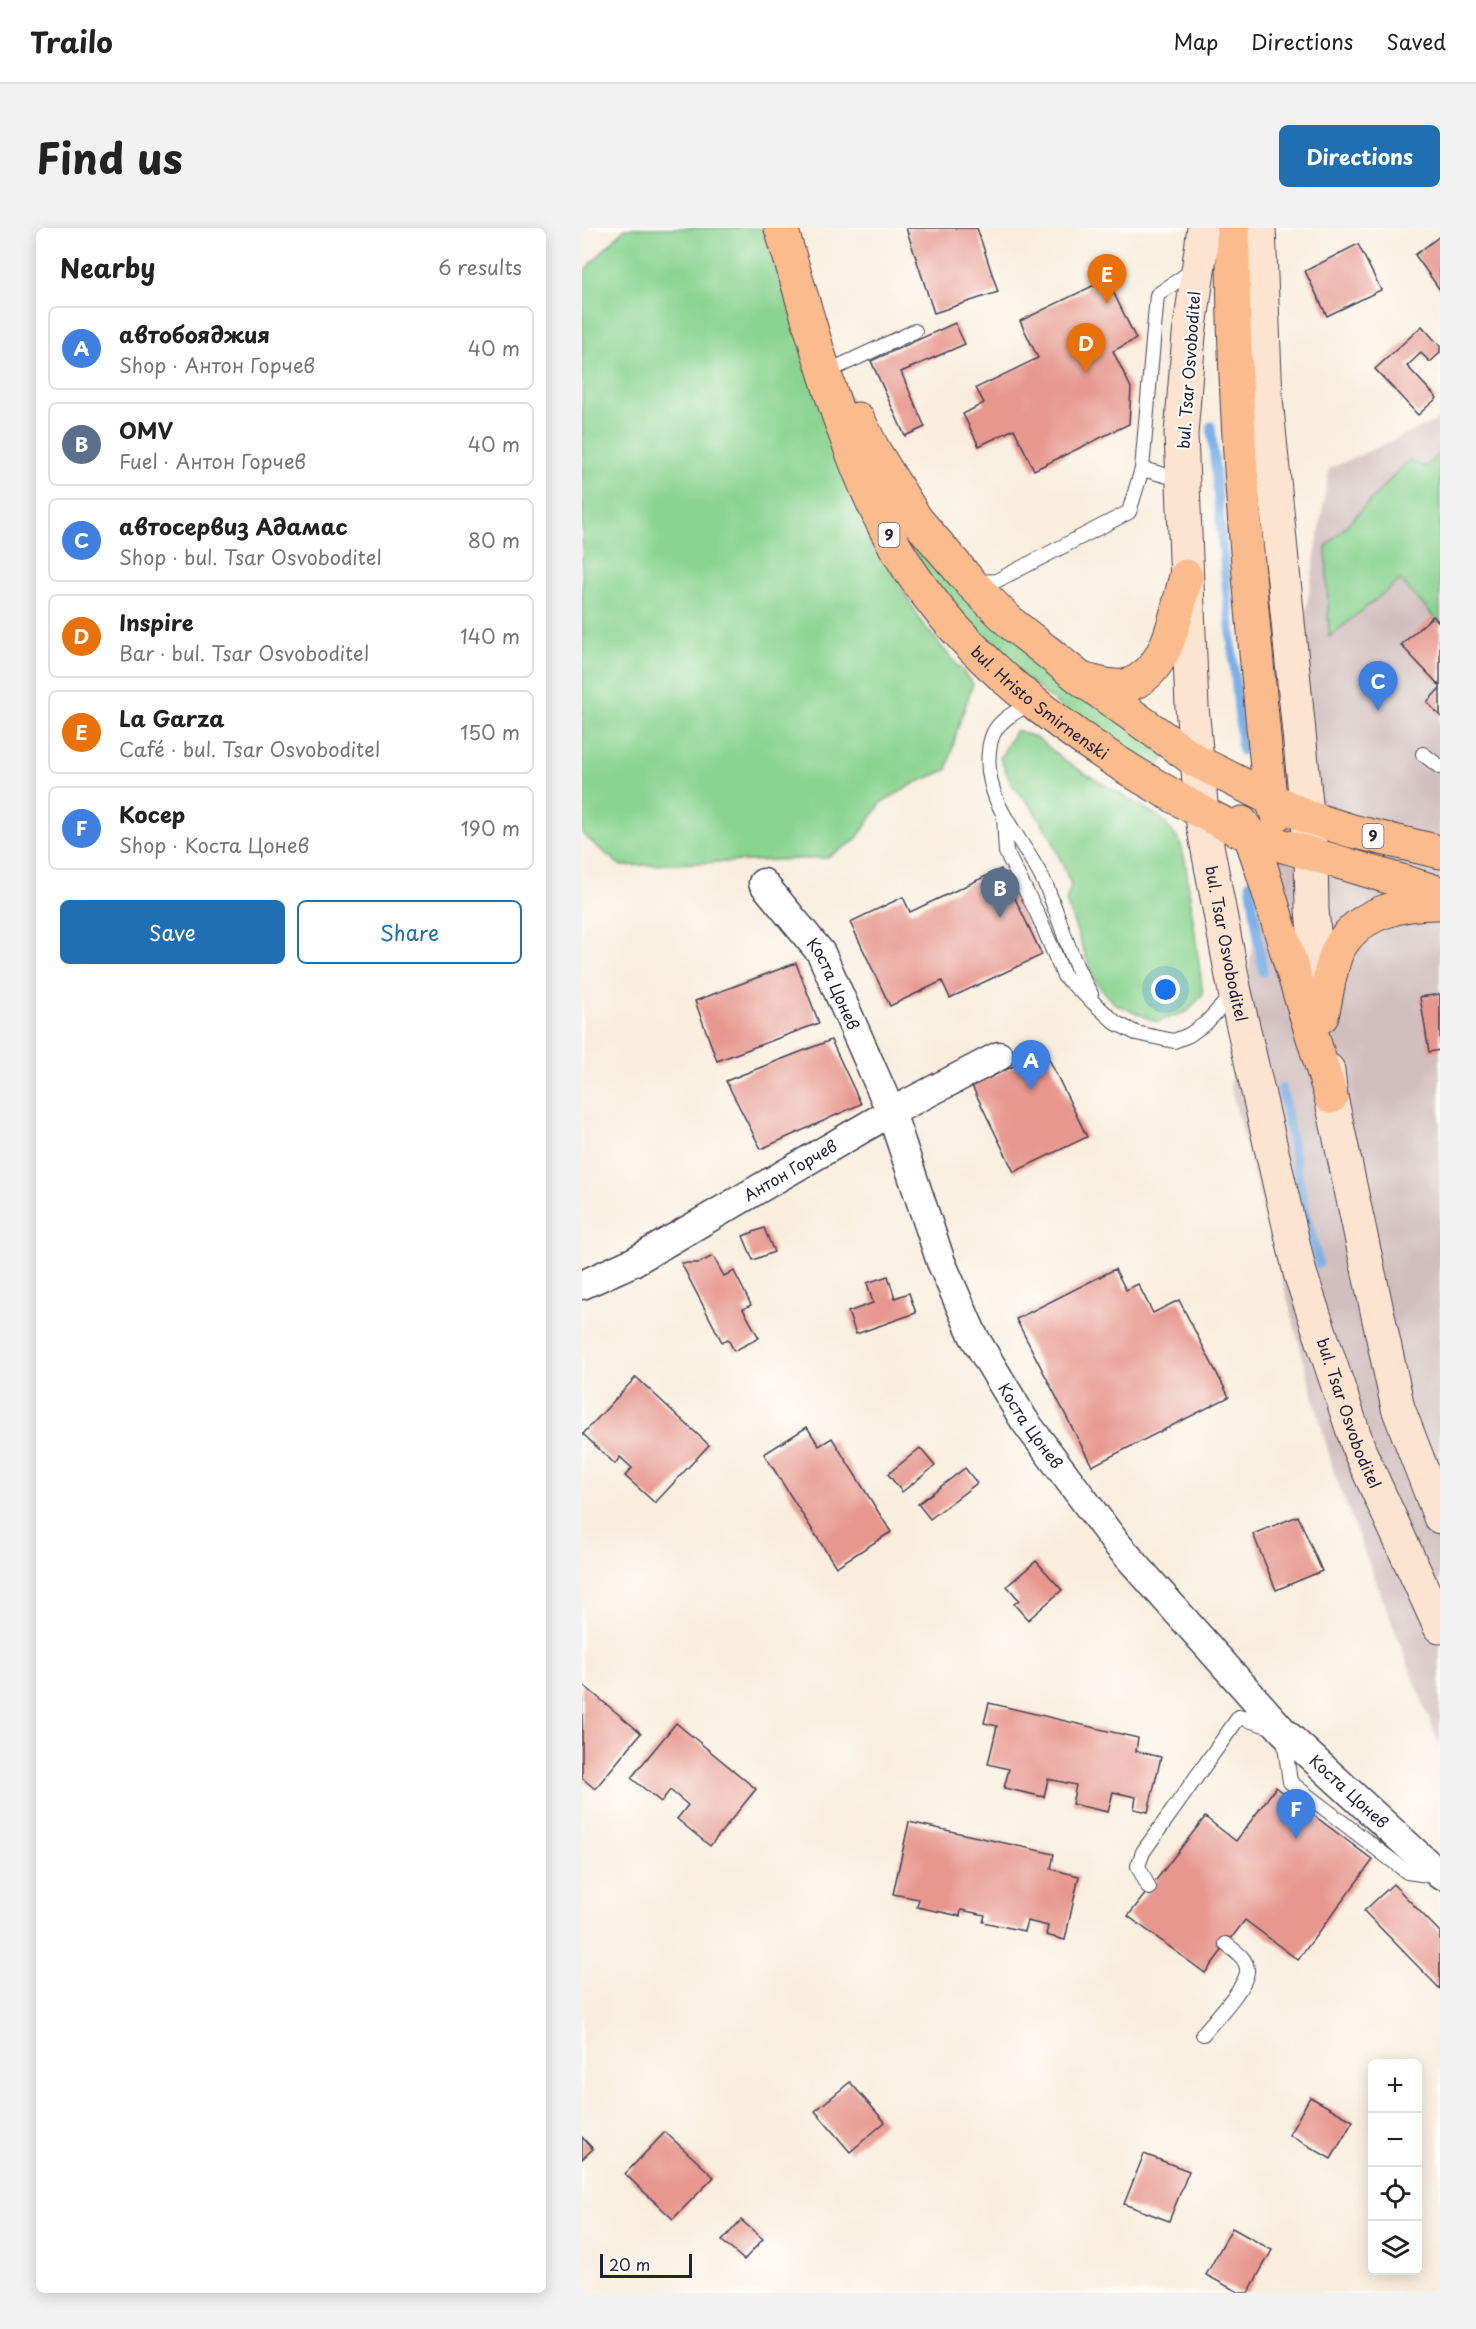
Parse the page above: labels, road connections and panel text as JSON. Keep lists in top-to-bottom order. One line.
{"streets":{"main road":["bul. Tsar Osvoboditel","9","bul. Hristo Smirnenski"],"street":["Коста Цонев","Антон Горчев"]},"crossings":[["bul. Tsar Osvoboditel","9"],["bul. Tsar Osvoboditel","bul. Hristo Smirnenski"],["9","bul. Hristo Smirnenski"],["Коста Цонев","Антон Горчев"]],"scale_bar":"20 m","page":{"header":"Trailo","nav":["Map","Directions","Saved"],"title":"Find us","buttons":["Directions",["Save","Share"]],"heading":["Nearby","6 results"],"pins":["E","D","C","B","A","F"],"list":[{"mark":"A","name":"автобояджия","note":"Shop · Антон Горчев","value":"40 m"},{"mark":"B","name":"OMV","note":"Fuel · Антон Горчев","value":"40 m"},{"mark":"C","name":"автосервиз Адамас","note":"Shop · bul. Tsar Osvoboditel","value":"80 m"},{"mark":"D","name":"Inspire","note":"Bar · bul. Tsar Osvoboditel","value":"140 m"},{"mark":"E","name":"La Garza","note":"Café · bul. Tsar Osvoboditel","value":"150 m"},{"mark":"F","name":"Косер","note":"Shop · Коста Цонев","value":"190 m"}],"map_buttons":["+","−"],"scale":"20 m"}}
